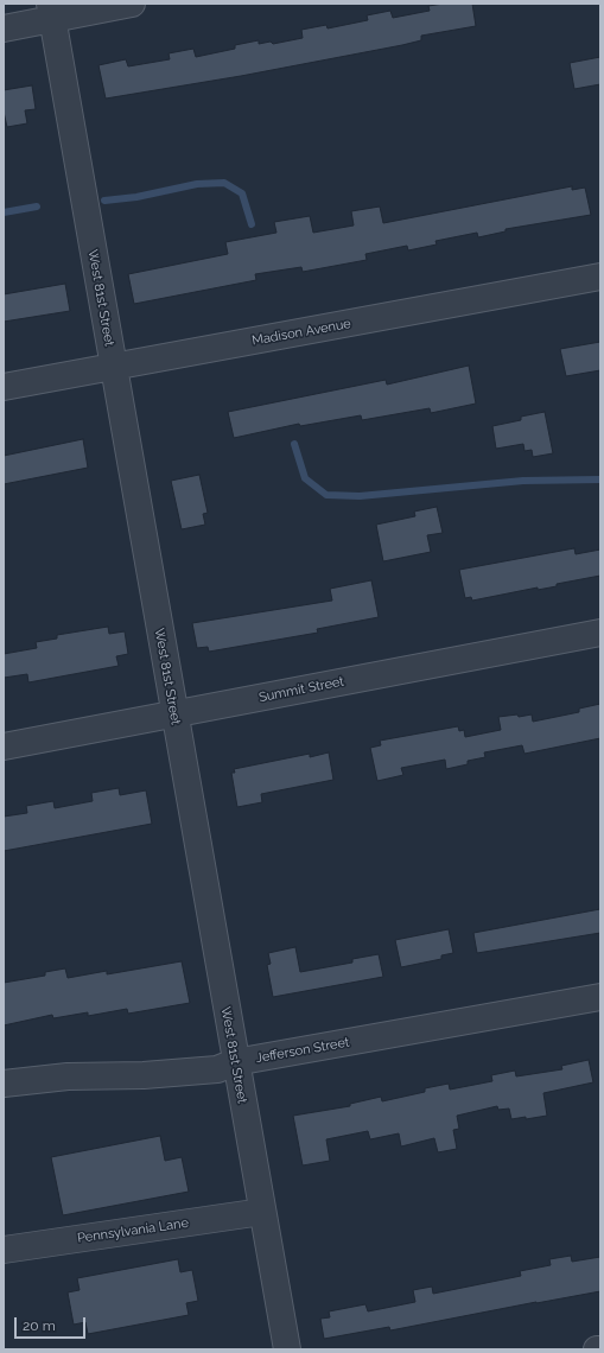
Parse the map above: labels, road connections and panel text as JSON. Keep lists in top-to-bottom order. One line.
{"streets":{"street":["West 81st Street","Madison Avenue","Summit Street","Jefferson Street","Pennsylvania Lane"]},"crossings":[["West 81st Street","Madison Avenue"],["West 81st Street","Summit Street"],["West 81st Street","Jefferson Street"],["West 81st Street","Pennsylvania Lane"]],"scale_bar":"20 m"}
